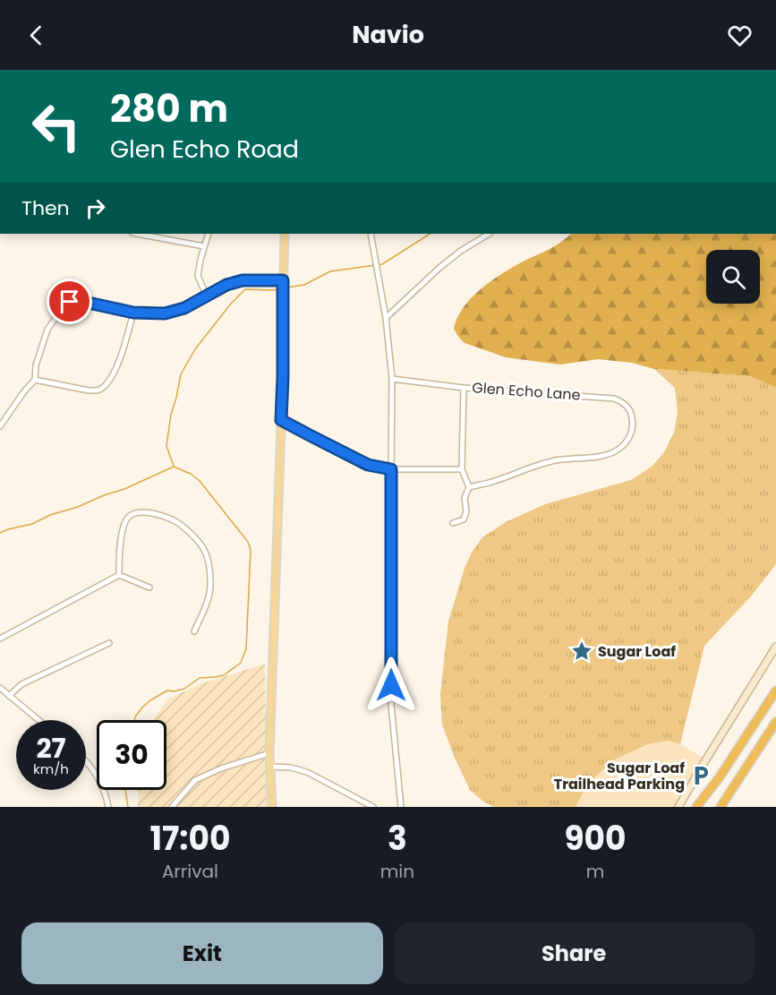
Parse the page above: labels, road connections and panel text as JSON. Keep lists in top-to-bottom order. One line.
{"streets":{"street":["Glen Echo Lane"]},"places":{"place":["Sugar Loaf"],"parking":["Sugar Loaf Trailhead Parking"]},"page":{"header":"Navio","turn":["280 m","Glen Echo Road"],"then":"Then","speed":"27 km/h","limit":"30","eta":["17:00","Arrival","3","min","900","m"],"buttons":["Exit","Share"]}}
